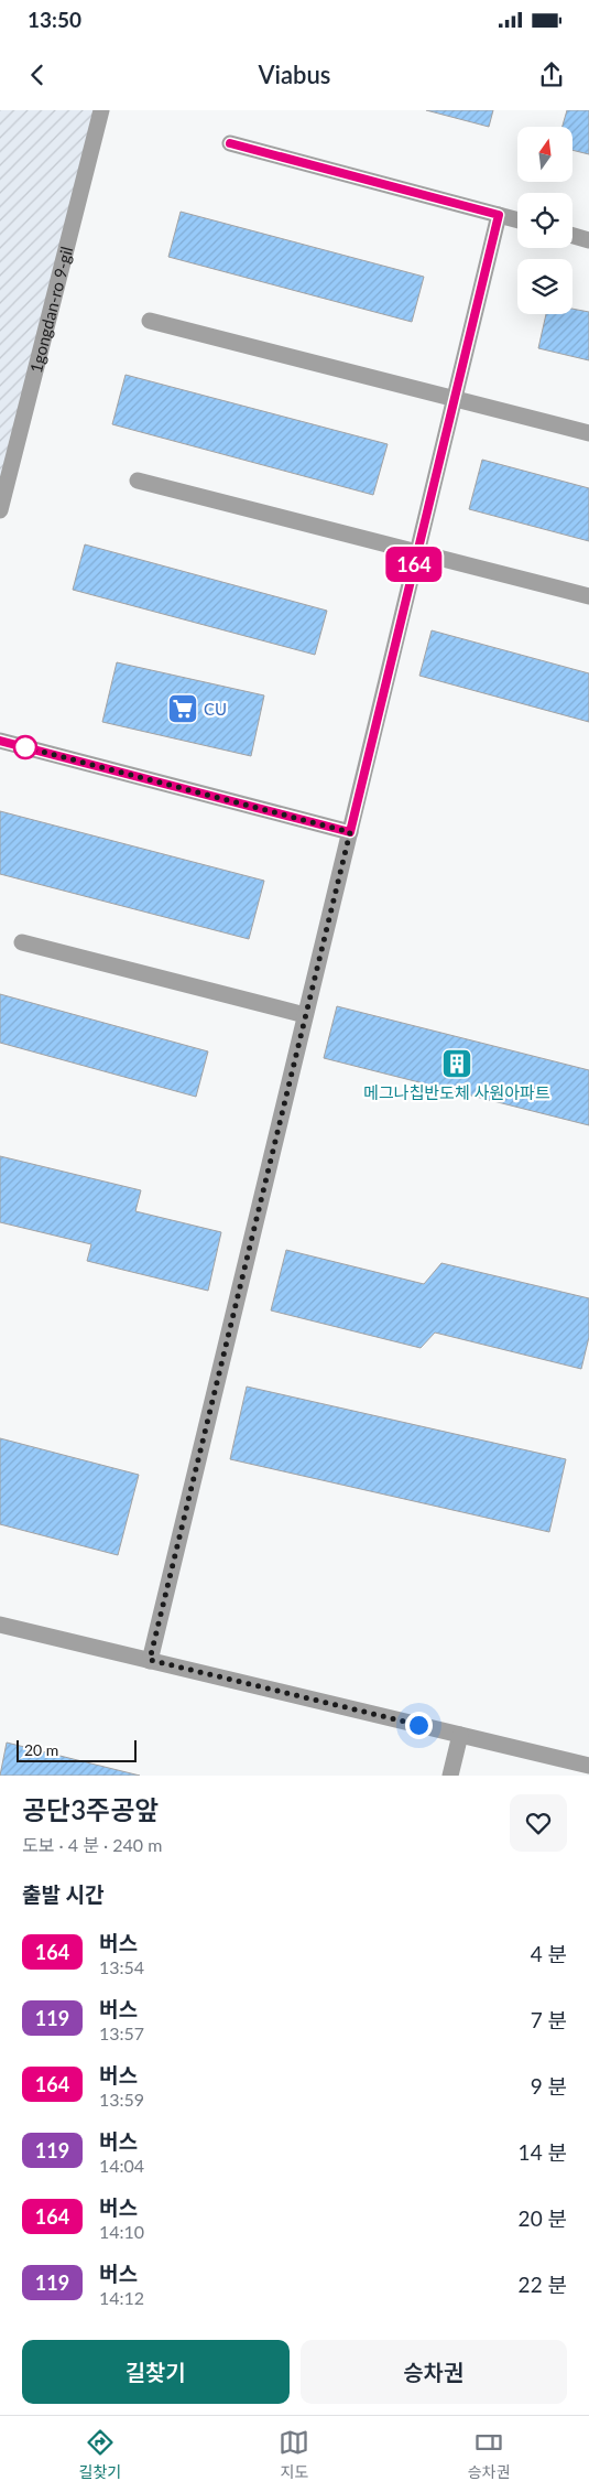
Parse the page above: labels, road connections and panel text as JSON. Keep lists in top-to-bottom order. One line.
{"streets":{"street":["1gongdan-ro 9-gil"]},"places":{"supermarket":["CU"],"building":["메그나칩반도체 사원아파트"]},"lines":["bus line 164"],"scale_bar":"20 m","north":"top","page":{"status":"13:50","header":"Viabus","on_map":"164","scale":"20 m","heading":[["공단3주공앞","도보 · 4 분 · 240 m"],"출발 시간"],"list":[{"mark":"164","name":"버스","note":"13:54","value":"4 분"},{"mark":"119","name":"버스","note":"13:57","value":"7 분"},{"mark":"164","name":"버스","note":"13:59","value":"9 분"},{"mark":"119","name":"버스","note":"14:04","value":"14 분"},{"mark":"164","name":"버스","note":"14:10","value":"20 분"},{"mark":"119","name":"버스","note":"14:12","value":"22 분"}],"buttons":["길찾기","승차권"],"tabs":["길찾기","지도","승차권"]}}
